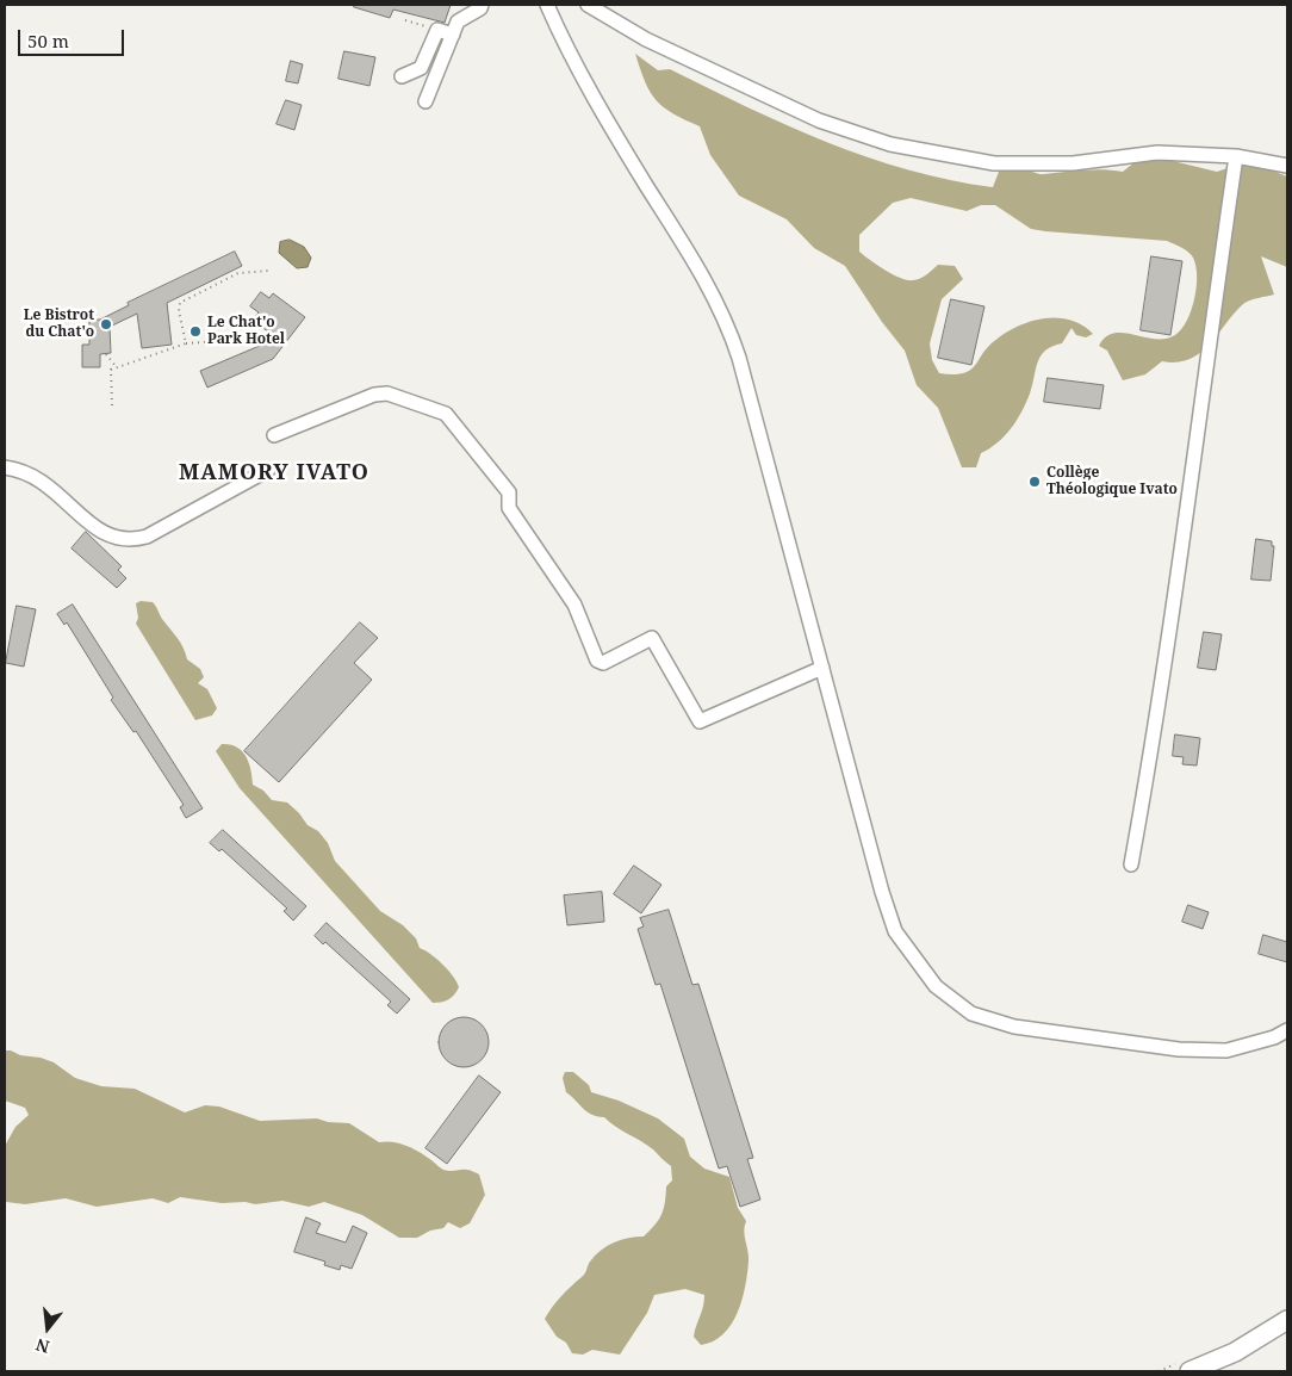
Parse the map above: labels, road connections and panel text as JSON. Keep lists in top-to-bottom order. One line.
{"districts":["MAMORY IVATO"],"places":["Le Bistrot du Chat'o","Le Chat'o Park Hotel","Collège Théologique Ivato"],"scale_bar":"50 m","north":"bottom"}
